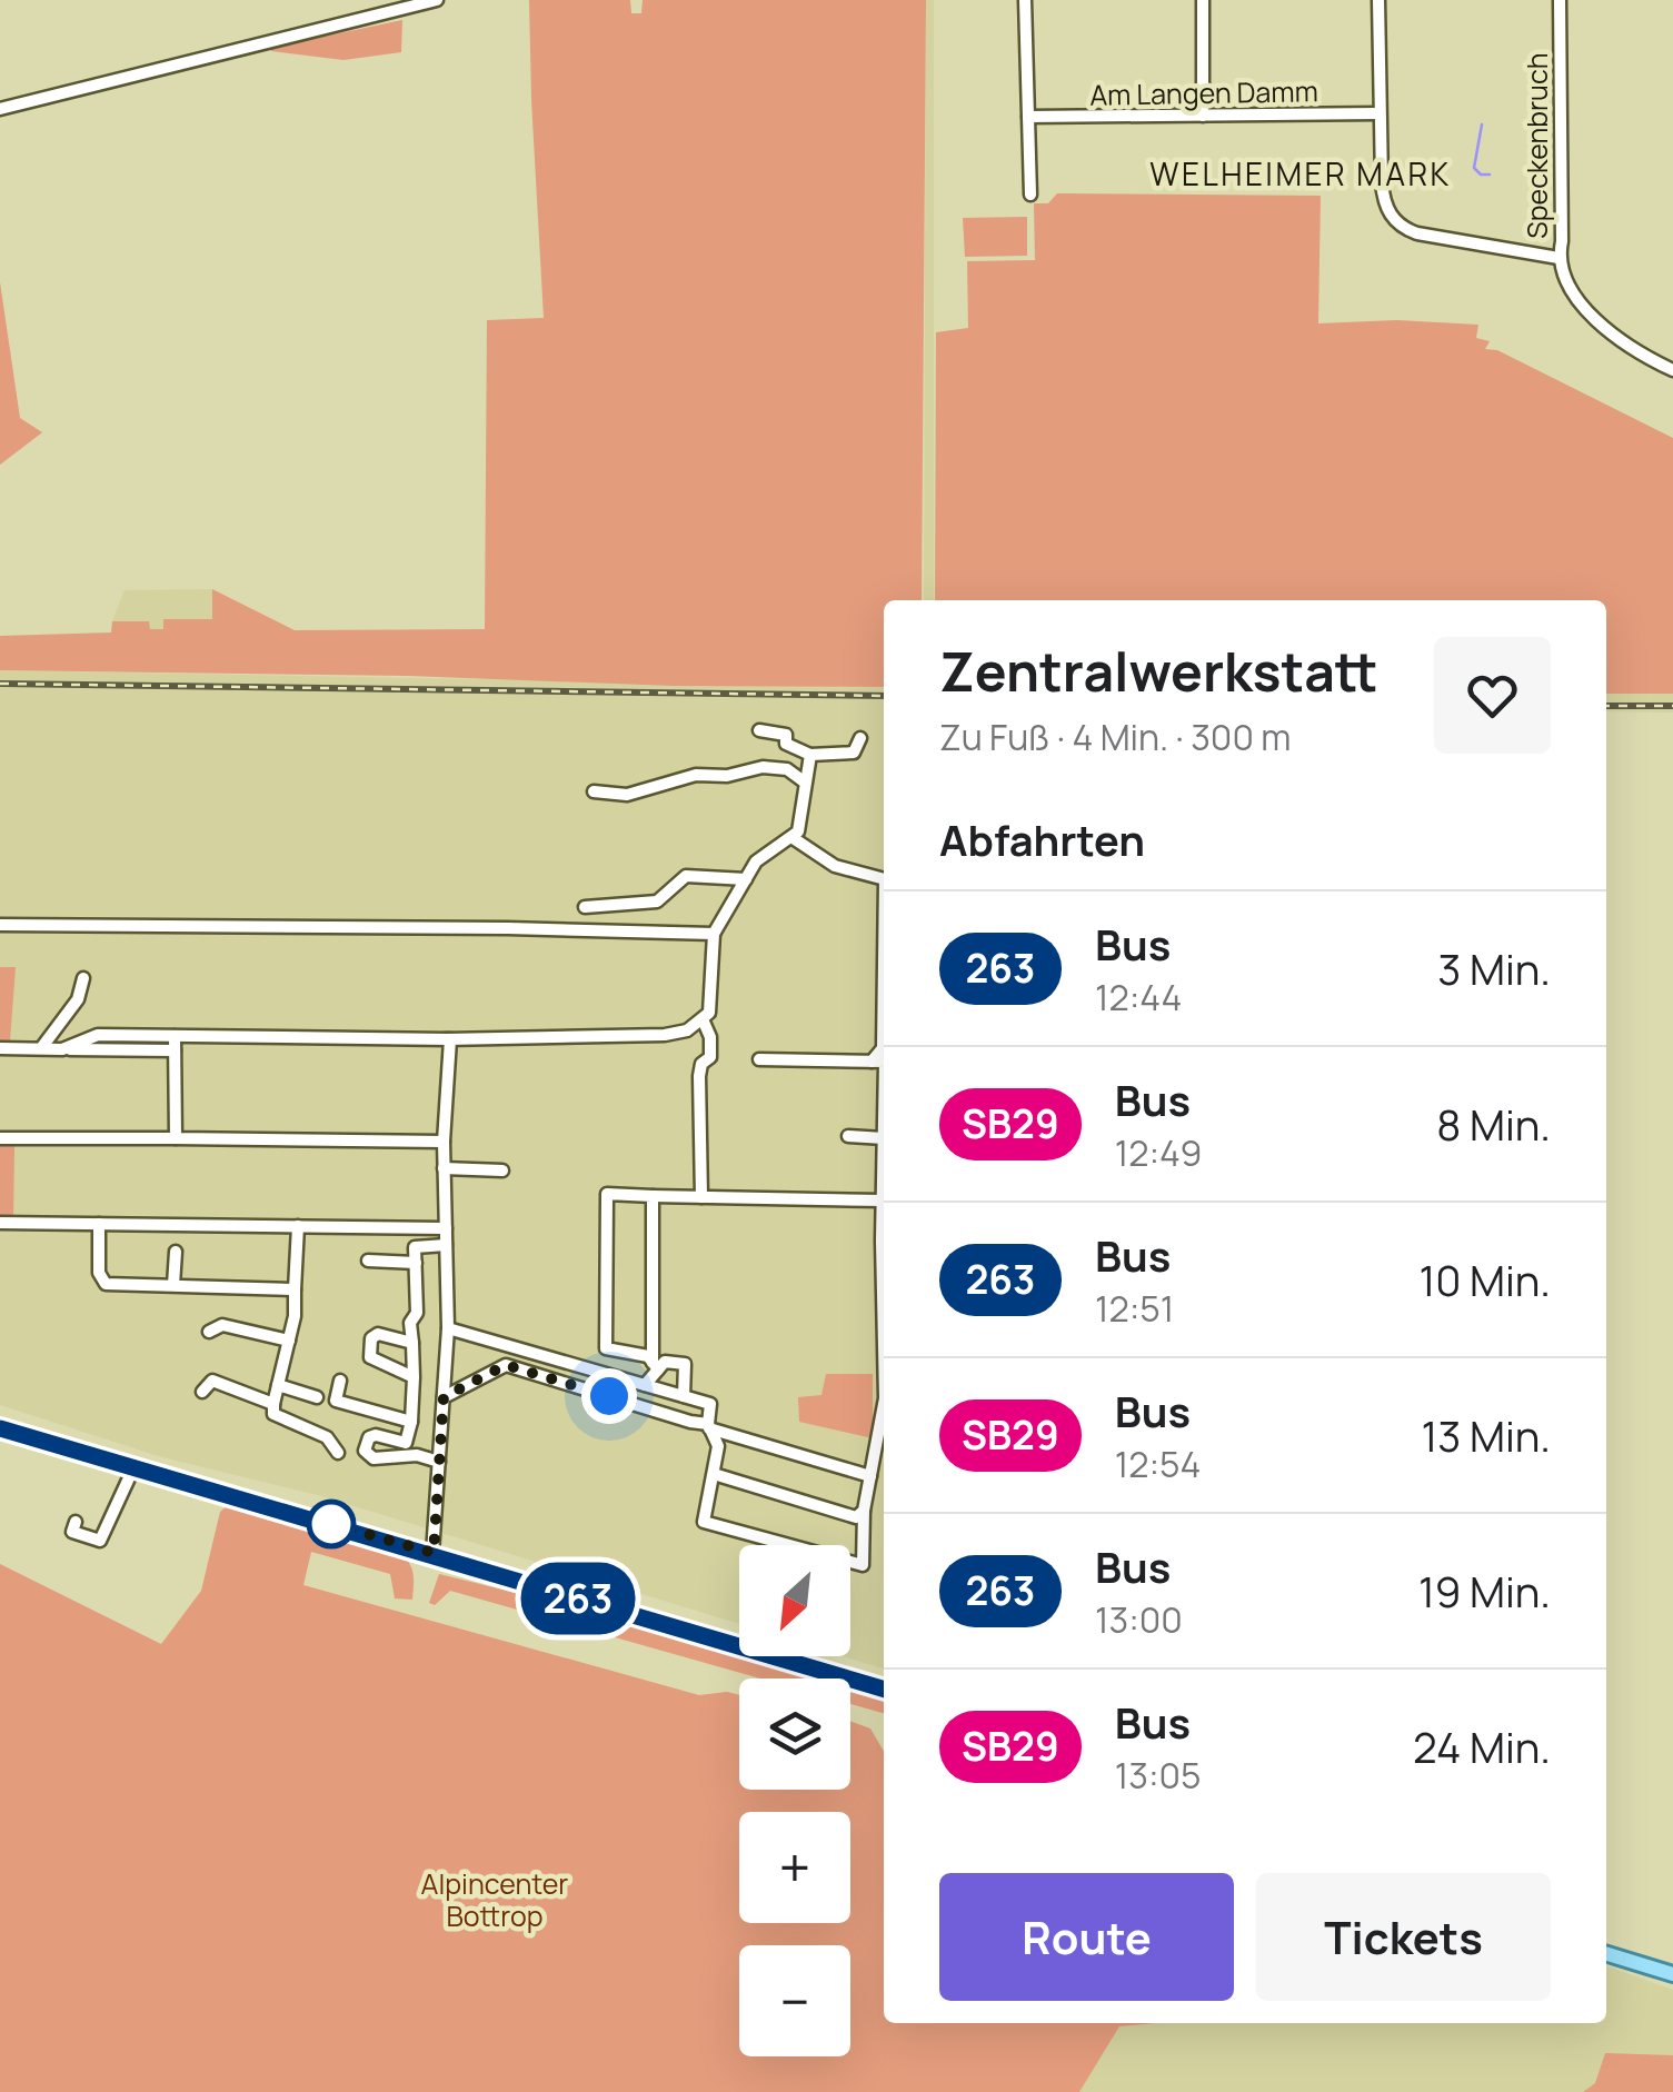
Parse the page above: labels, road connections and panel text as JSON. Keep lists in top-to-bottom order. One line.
{"streets":{"street":["Am Langen Damm","Speckenbruch"]},"districts":["WELHEIMER MARK"],"parks":["Alpincenter Bottrop"],"lines":["bus line 263"],"north":"bottom left","page":{"on_map":"263","heading":[["Zentralwerkstatt","Zu Fuß · 4 Min. · 300 m"],"Abfahrten"],"list":[{"mark":"263","name":"Bus","note":"12:44","value":"3 Min."},{"mark":"SB29","name":"Bus","note":"12:49","value":"8 Min."},{"mark":"263","name":"Bus","note":"12:51","value":"10 Min."},{"mark":"SB29","name":"Bus","note":"12:54","value":"13 Min."},{"mark":"263","name":"Bus","note":"13:00","value":"19 Min."},{"mark":"SB29","name":"Bus","note":"13:05","value":"24 Min."}],"map_buttons":["+","−"],"buttons":["Route","Tickets"]}}
